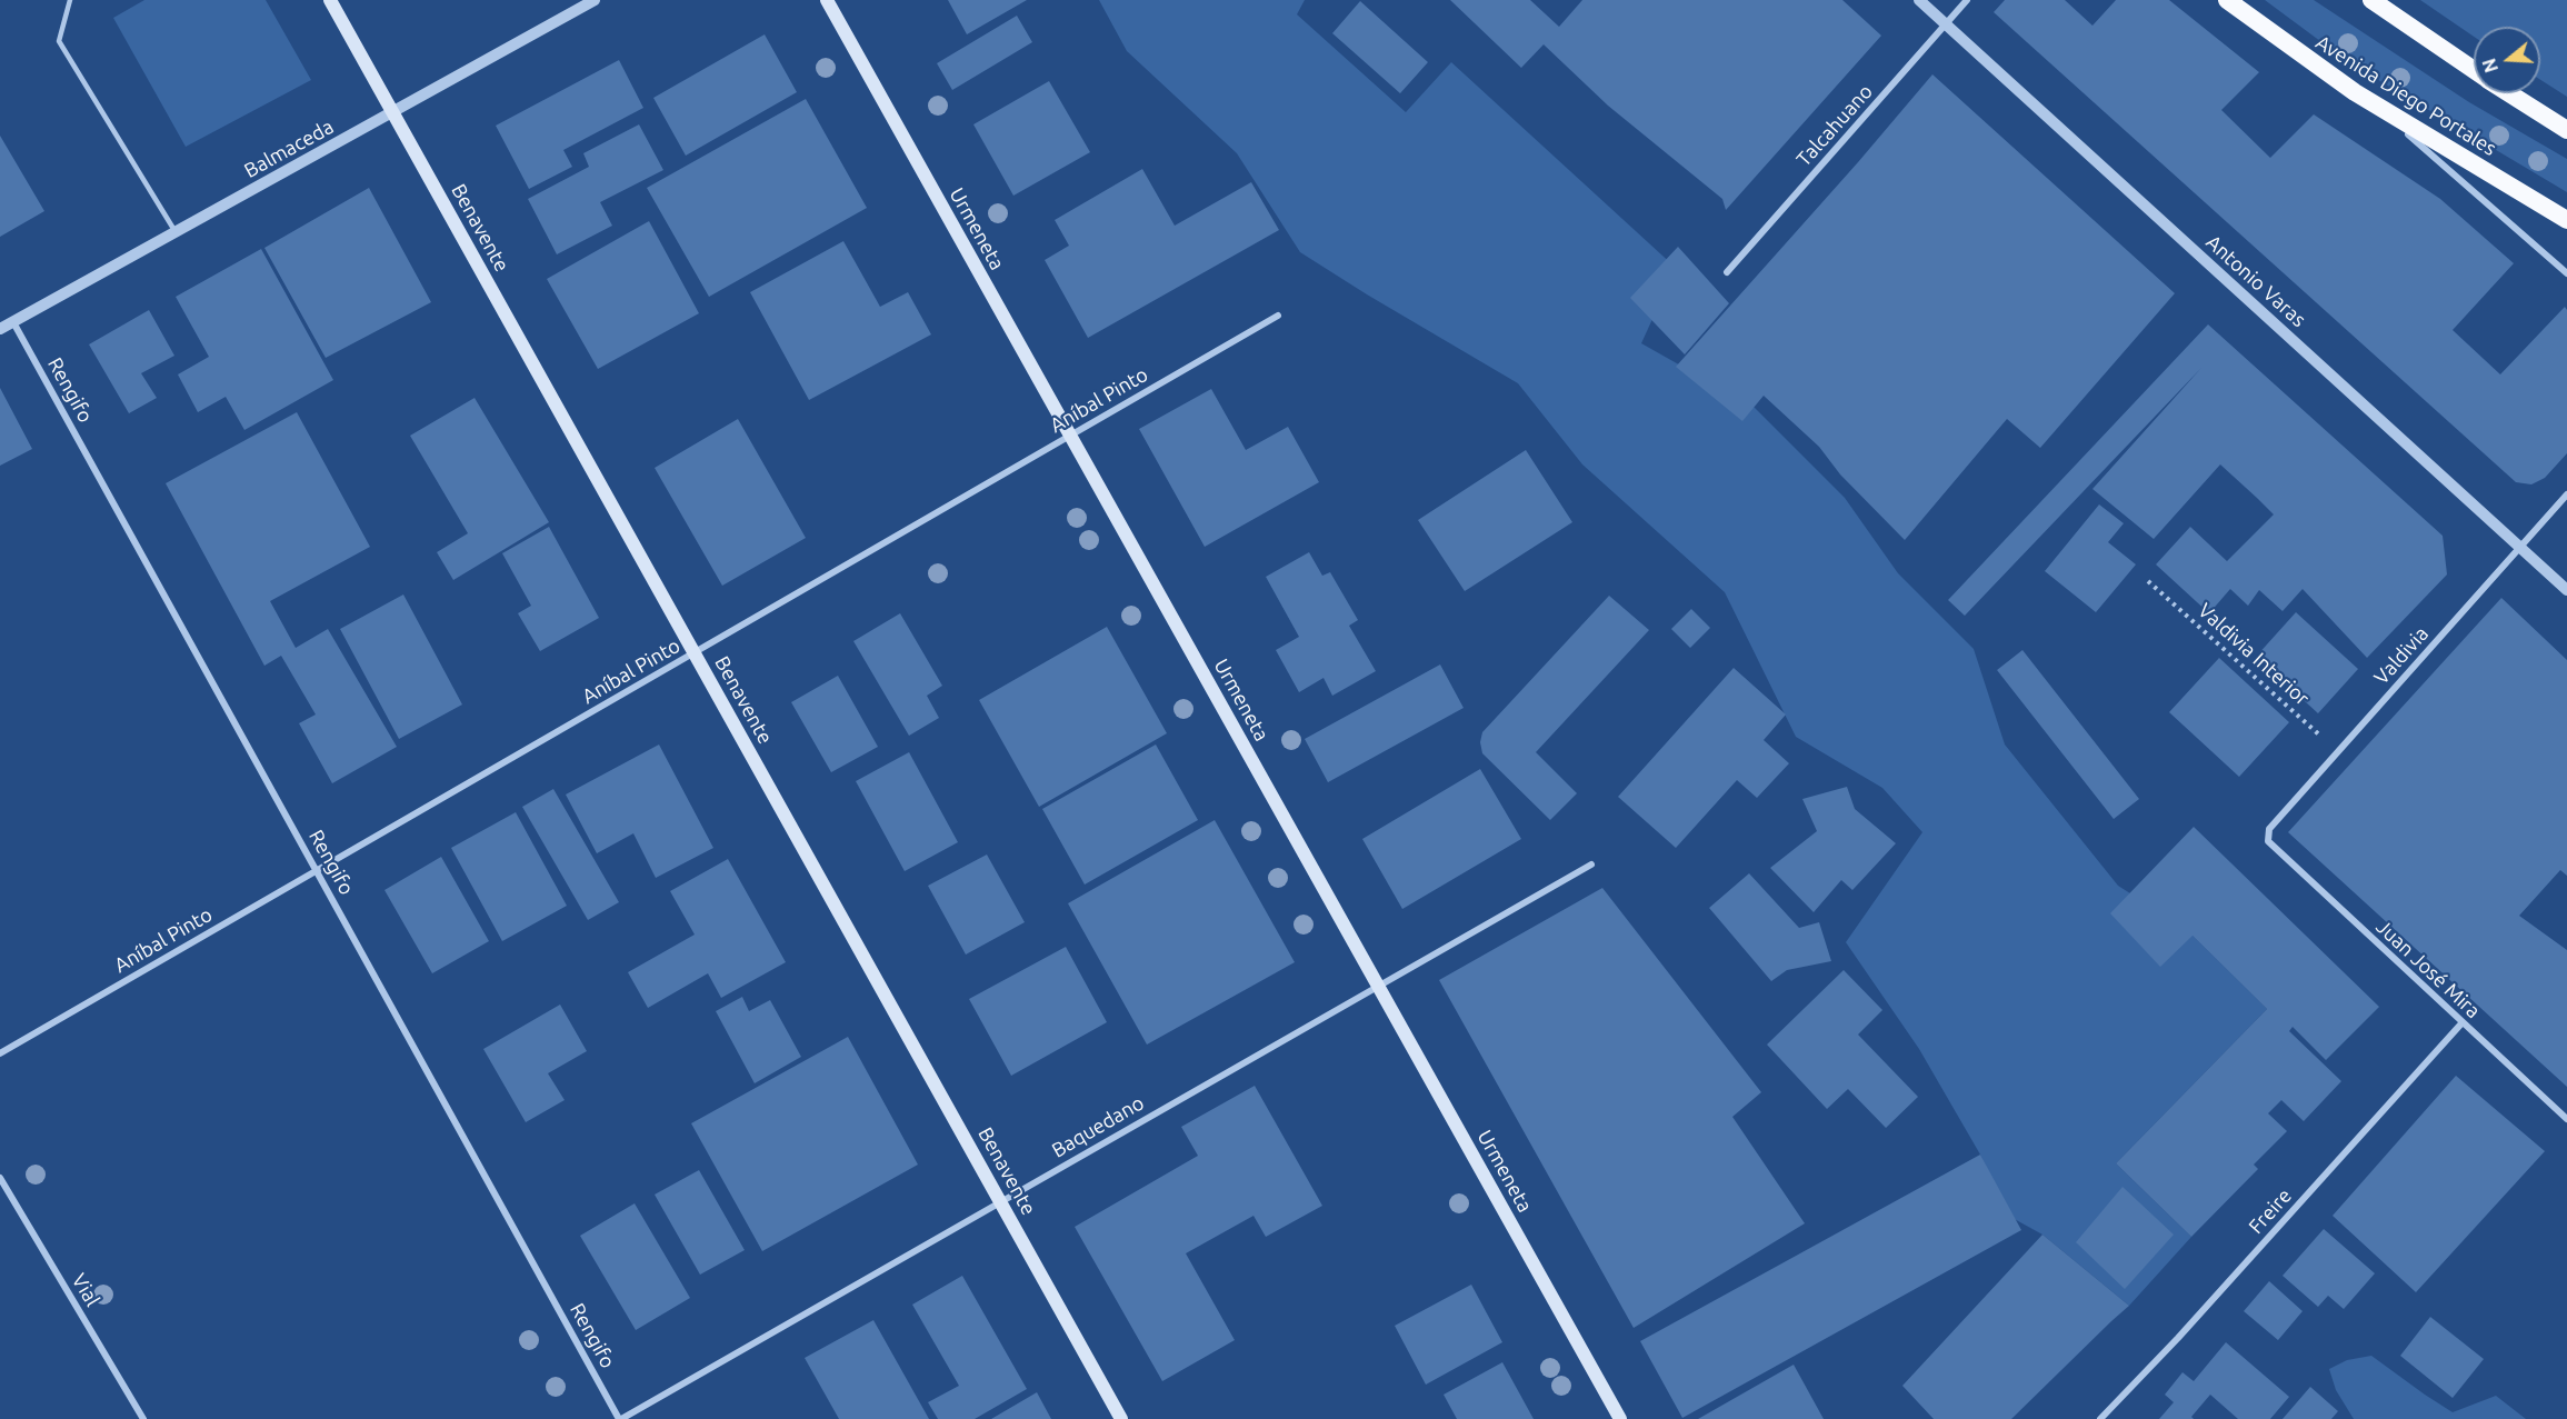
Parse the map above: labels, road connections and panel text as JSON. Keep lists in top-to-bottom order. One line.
{"streets":{"highway":["Avenida Diego Portales"],"main road":["Benavente","Urmeneta"],"street":["Talcahuano","Balmaceda","Antonio Varas","Rengifo","Aníbal Pinto","Valdivia","Juan José Mira","Baquedano","Freire","Vial"],"path":["Valdivia Interior"]},"crossings":[["Talcahuano","Antonio Varas"],["Balmaceda","Benavente"],["Balmaceda","Rengifo"],["Benavente","Aníbal Pinto"],["Benavente","Baquedano"],["Urmeneta","Aníbal Pinto"],["Urmeneta","Baquedano"],["Antonio Varas","Valdivia"],["Rengifo","Aníbal Pinto"],["Rengifo","Baquedano"],["Valdivia Interior","Valdivia"],["Valdivia","Juan José Mira"],["Juan José Mira","Freire"]],"north":"left"}
